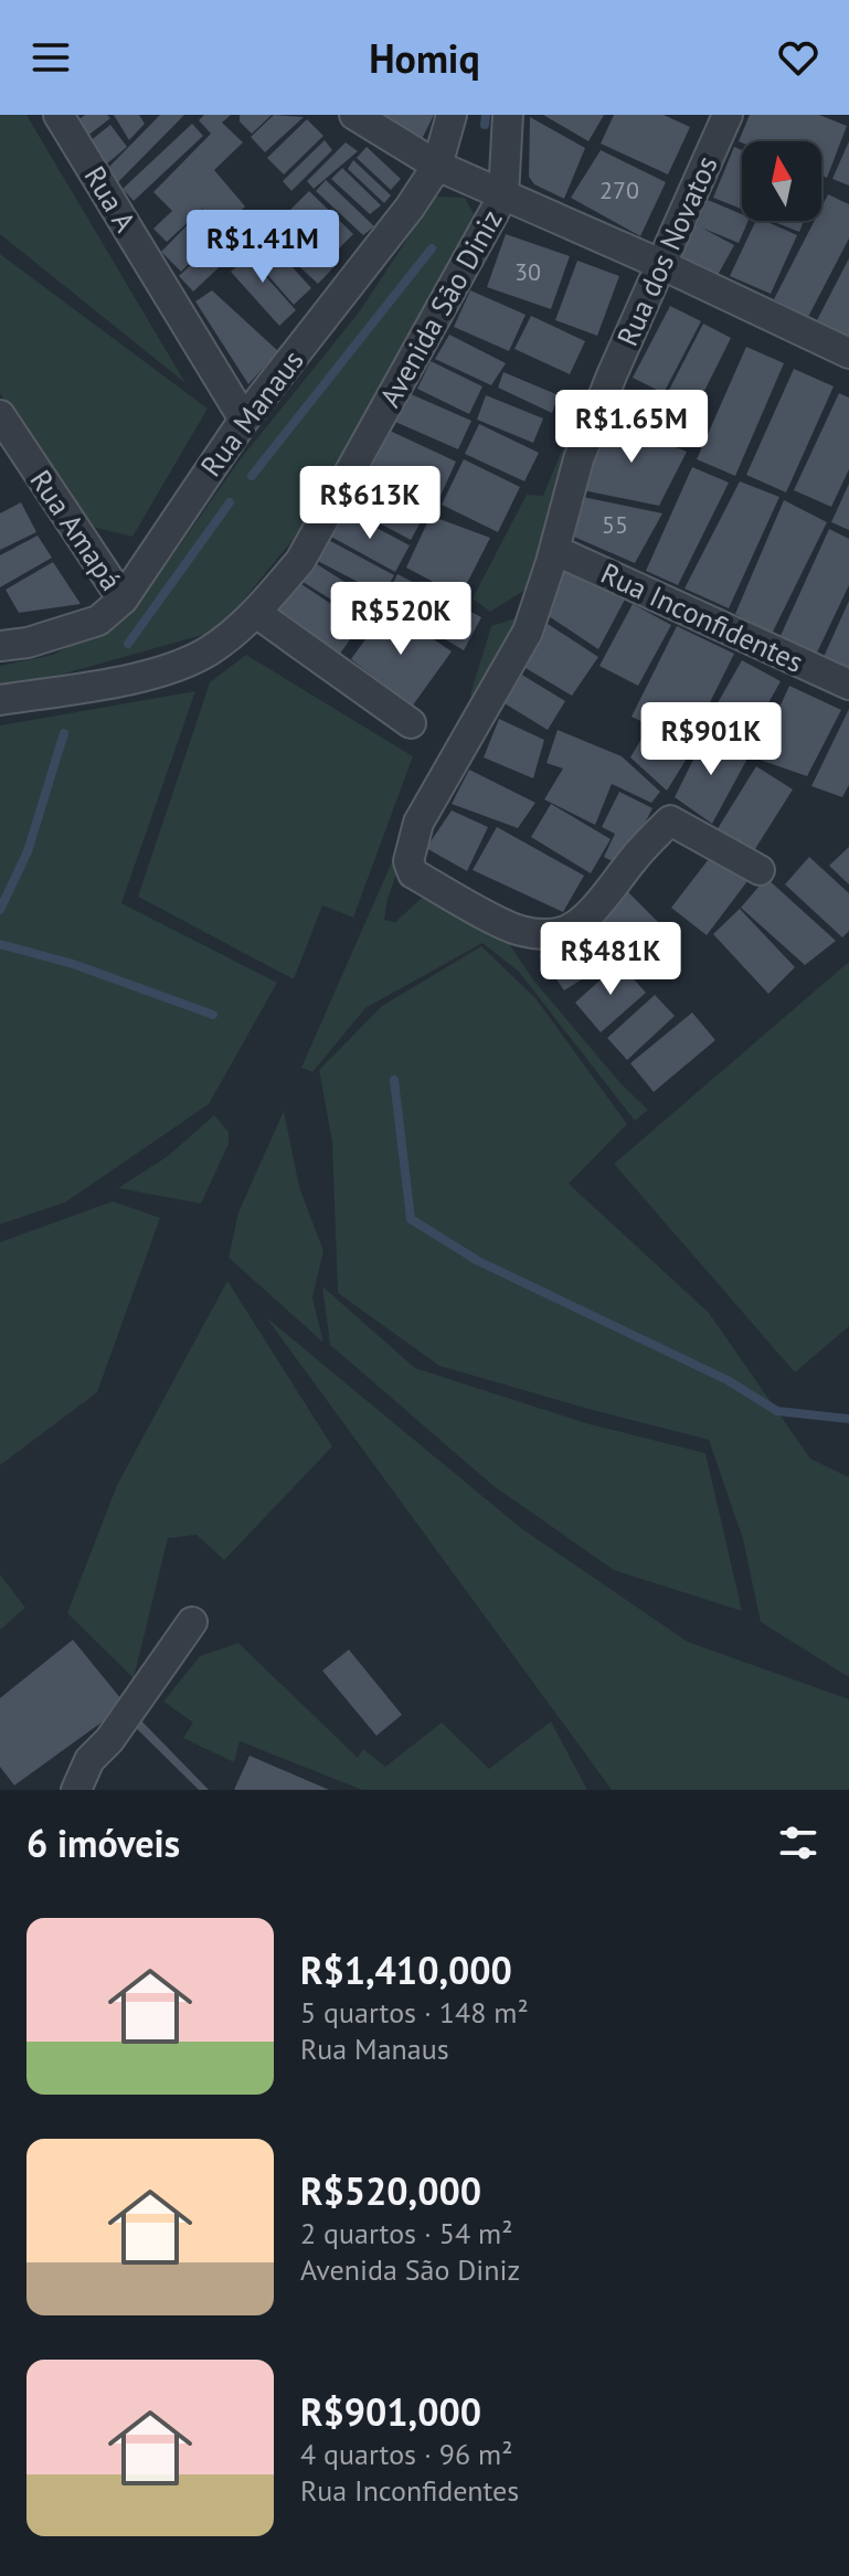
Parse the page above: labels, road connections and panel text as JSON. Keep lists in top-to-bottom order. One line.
{"streets":{"street":["Rua A","Rua dos Novatos","Avenida São Diniz","Rua Manaus","Rua Amapá","Rua Inconfidentes"]},"crossings":[["Rua A","Rua Manaus"],["Rua dos Novatos","Rua Inconfidentes"],["Rua Manaus","Rua Amapá"]],"house_numbers":["270","30","55"],"north":"top","page":{"header":"Homiq","price":["R$1.41M","R$1.65M","R$613K","R$520K","R$901K","R$481K"],"heading":"6 imóveis","list":[{"name":"R$1,410,000","note":"5 quartos · 148 m² · Rua Manaus"},{"name":"R$520,000","note":"2 quartos · 54 m² · Avenida São Diniz"},{"name":"R$901,000","note":"4 quartos · 96 m² · Rua Inconfidentes"}]}}
